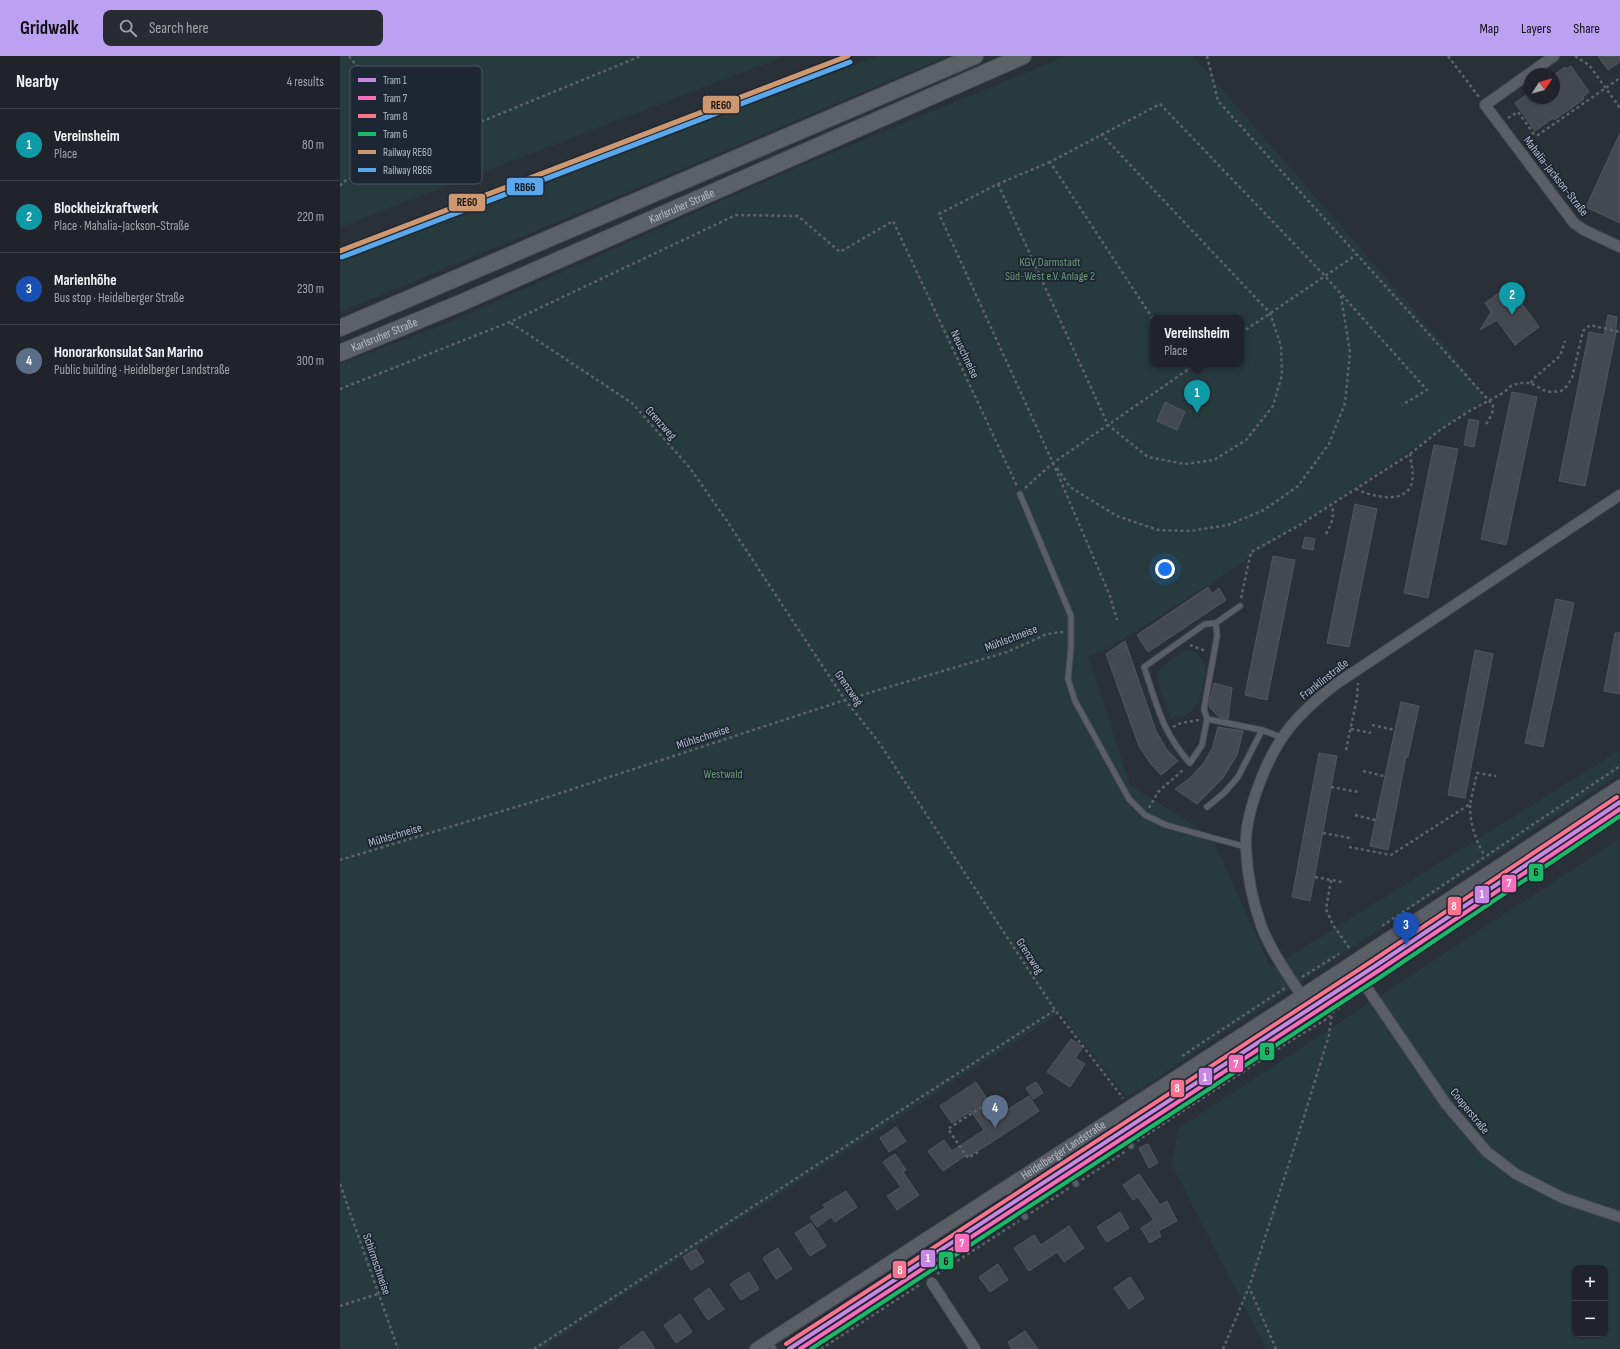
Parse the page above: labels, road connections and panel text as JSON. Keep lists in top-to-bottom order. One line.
{"streets":{"main road":["Karlsruher Straße"],"street":["Mahalia-Jackson-Straße","Franklinstraße","Cooperstraße","Heidelberger Landstraße"],"path":["Neuschneise","Grenzweg","Mühlschneise","Schirmschneise"]},"crossings":[["Neuschneise","Grenzweg"],["Grenzweg","Mühlschneise"],["Grenzweg","Heidelberger Landstraße"],["Franklinstraße","Heidelberger Landstraße"],["Cooperstraße","Heidelberger Landstraße"]],"parks":["KGV Darmstadt Süd-West e.V. Anlage 2","Westwald"],"lines":["rail line RE60","rail line RB66","tram line 8","tram line 1","tram line 7","tram line 6"],"legend":["Tram 1","Tram 7","Tram 8","Tram 6","Railway RE60","Railway RB66"],"north":"top right","page":{"header":"Gridwalk","search":"Search here","nav":["Map","Layers","Share"],"heading":["Nearby","4 results"],"list":[{"mark":"1","name":"Vereinsheim","note":"Place","value":"80 m"},{"mark":"2","name":"Blockheizkraftwerk","note":"Place · Mahalia-Jackson-Straße","value":"220 m"},{"mark":"3","name":"Marienhöhe","note":"Bus stop · Heidelberger Straße","value":"230 m"},{"mark":"4","name":"Honorarkonsulat San Marino","note":"Public building · Heidelberger Landstraße","value":"300 m"}],"pins":["2","1","3","4"],"popup":["Vereinsheim","Place"],"map_buttons":["+","−"]}}
